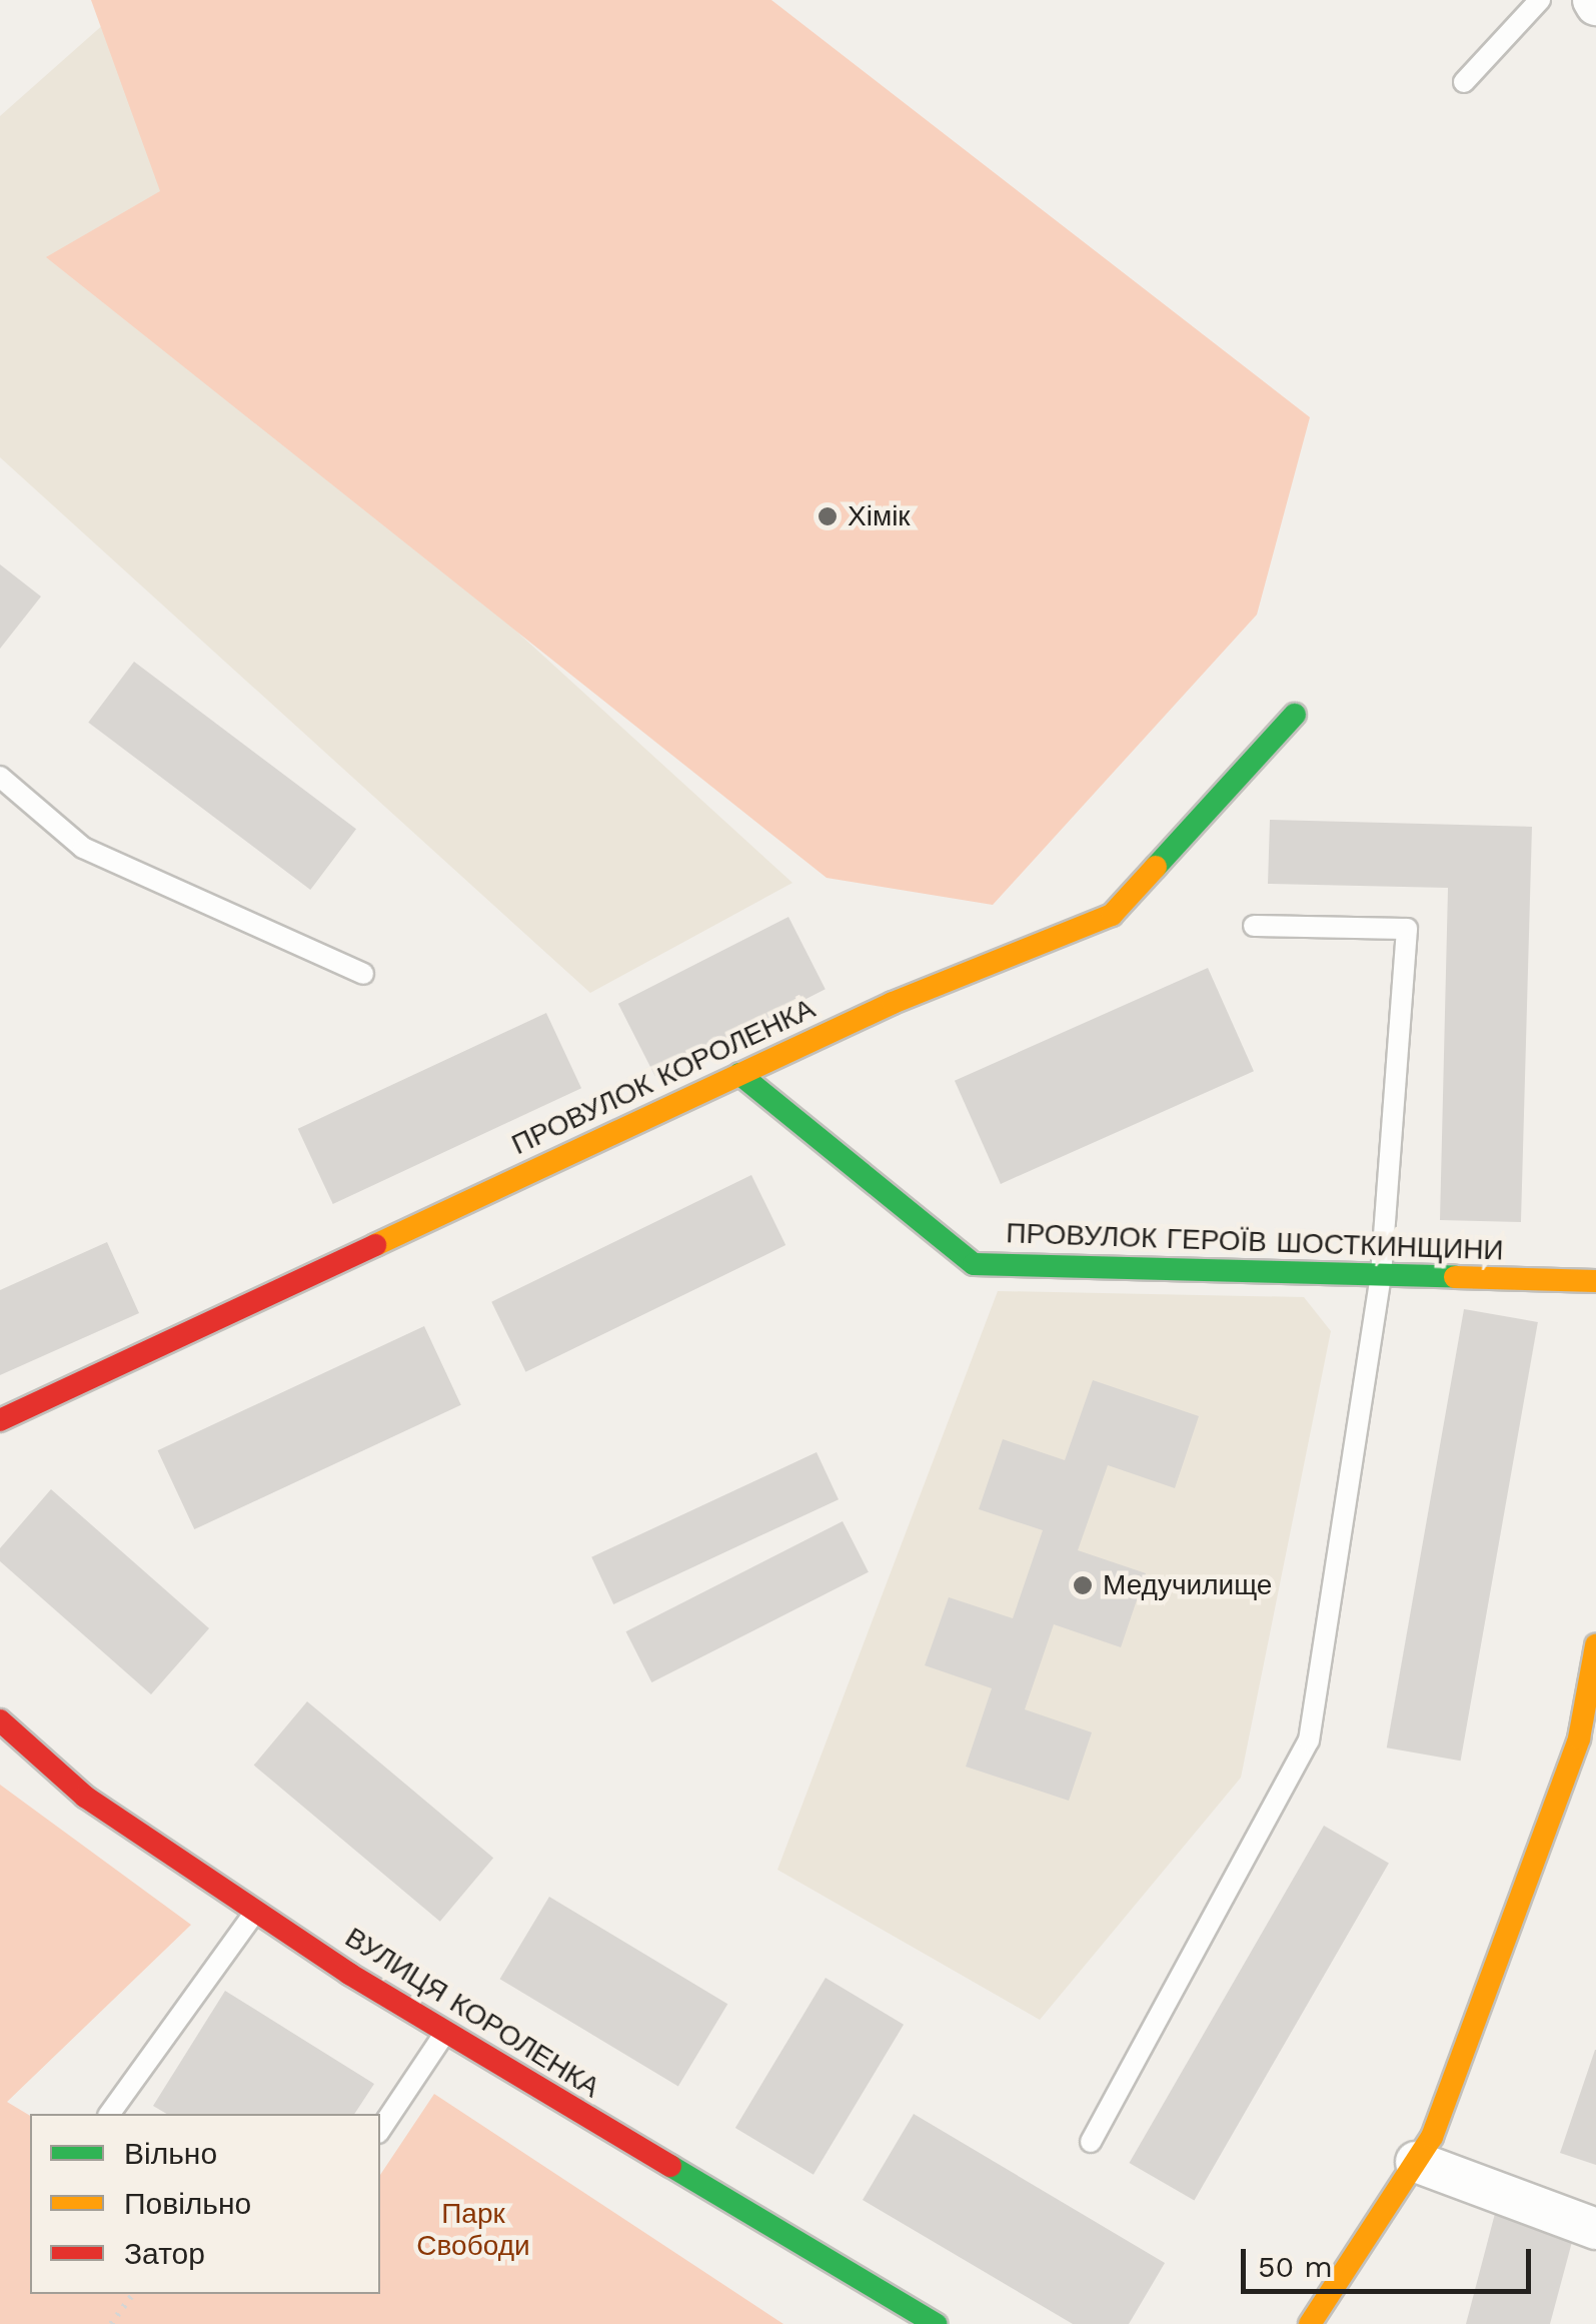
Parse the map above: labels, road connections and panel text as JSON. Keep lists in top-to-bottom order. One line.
{"streets":{"street":["ПРОВУЛОК КОРОЛЕНКА","ПРОВУЛОК ГЕРОЇВ ШОСТКИНЩИНИ","ВУЛИЦЯ КОРОЛЕНКА"]},"crossings":[["ПРОВУЛОК КОРОЛЕНКА","ПРОВУЛОК ГЕРОЇВ ШОСТКИНЩИНИ"]],"parks":["Парк Свободи"],"places":["Хімік","Медучилище"],"legend":["Вільно","Повільно","Затор"],"scale_bar":"50 m"}
